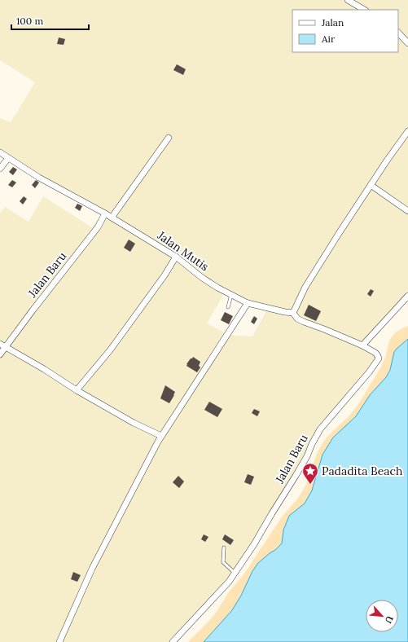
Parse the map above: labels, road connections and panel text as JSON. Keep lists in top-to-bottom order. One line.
{"streets":{"street":["Jalan Mutis","Jalan Baru"]},"crossings":[["Jalan Mutis","Jalan Baru"]],"places":{"place":["Padadita Beach"]},"legend":["Jalan","Air"],"scale_bar":"100 m","north":"bottom right"}
